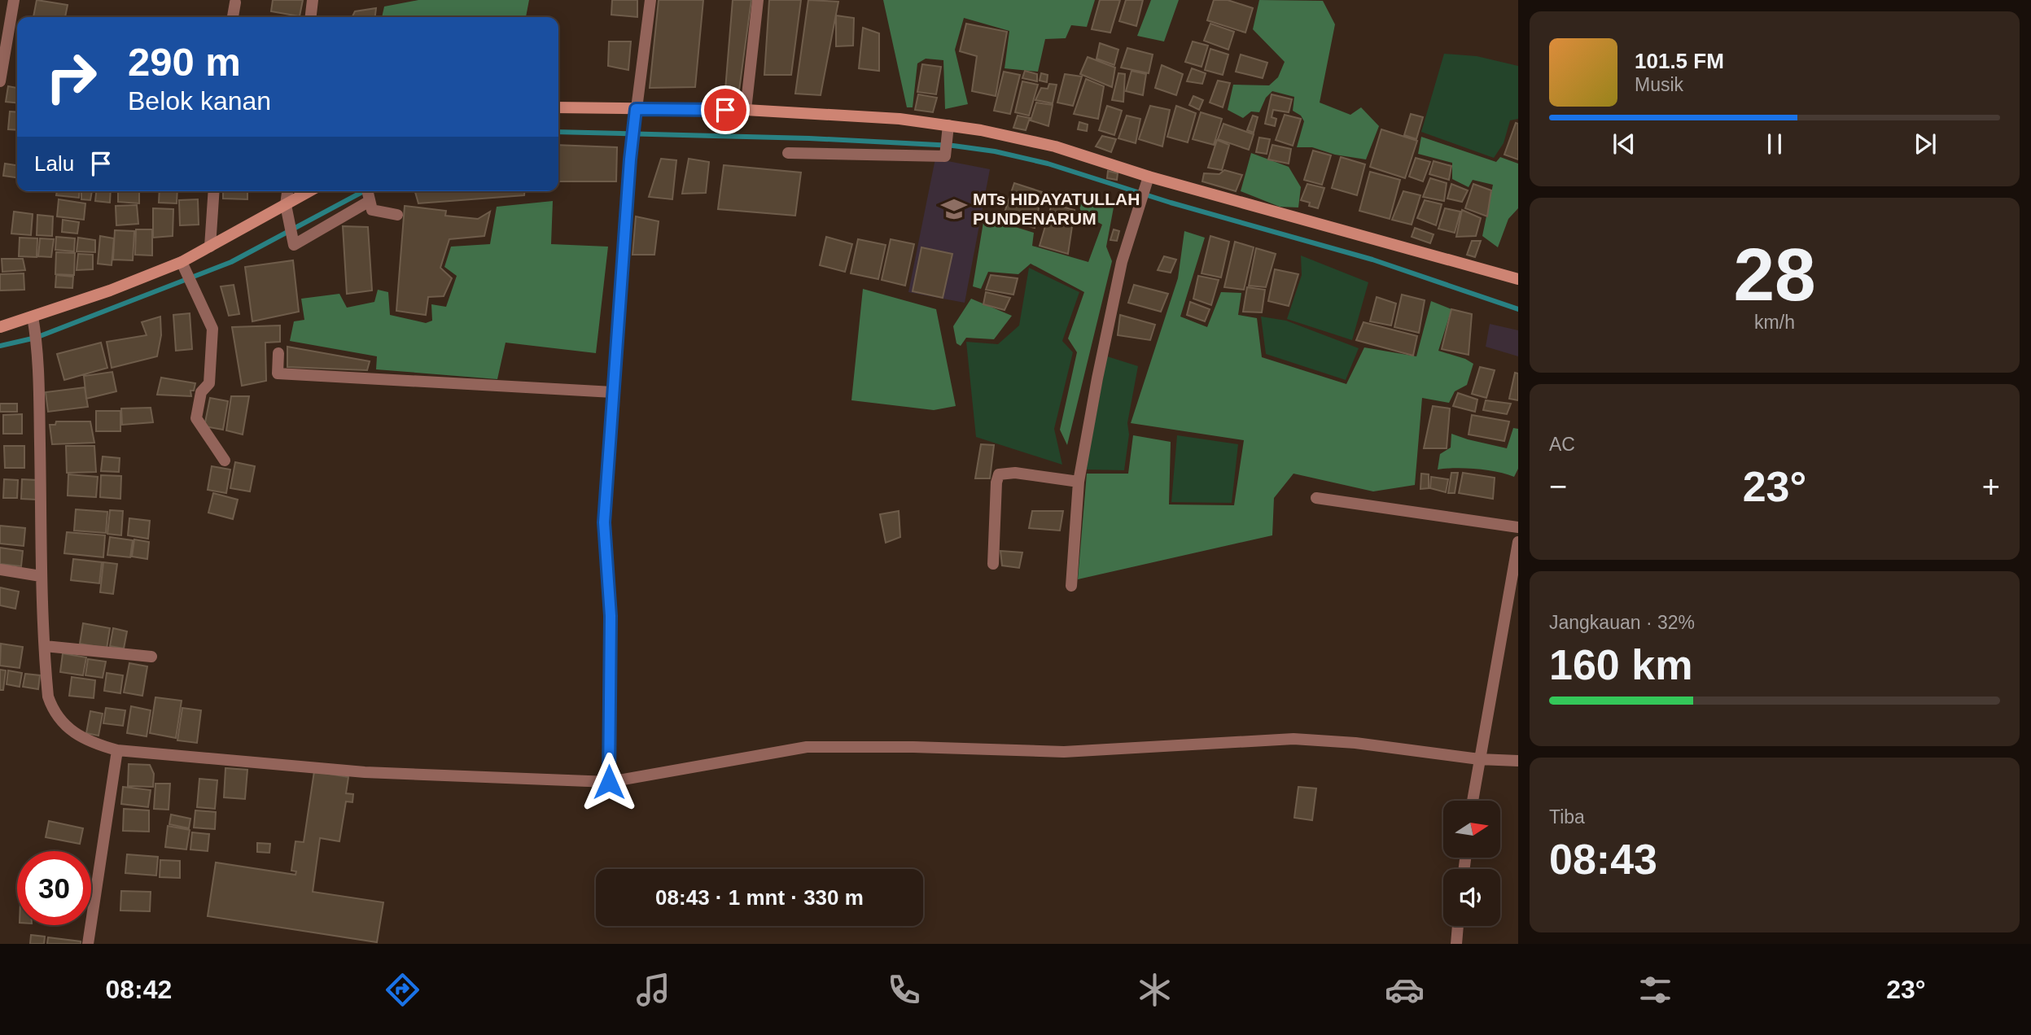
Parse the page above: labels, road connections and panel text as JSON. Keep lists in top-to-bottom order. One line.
{"places":{"school or university":["MTs HIDAYATULLAH PUNDENARUM"]},"north":"right","page":{"turn":["290 m","Belok kanan"],"song":["101.5 FM","Musik"],"then":"Lalu","tile":[["28","km/h"],"AC",["Jangkauan · 32%","160 km"],["Tiba","08:43"]],"heat":["−","23°","+"],"limit":"30","trip":"08:43 · 1 mnt · 330 m","tabs":["08:42","23°"]}}
